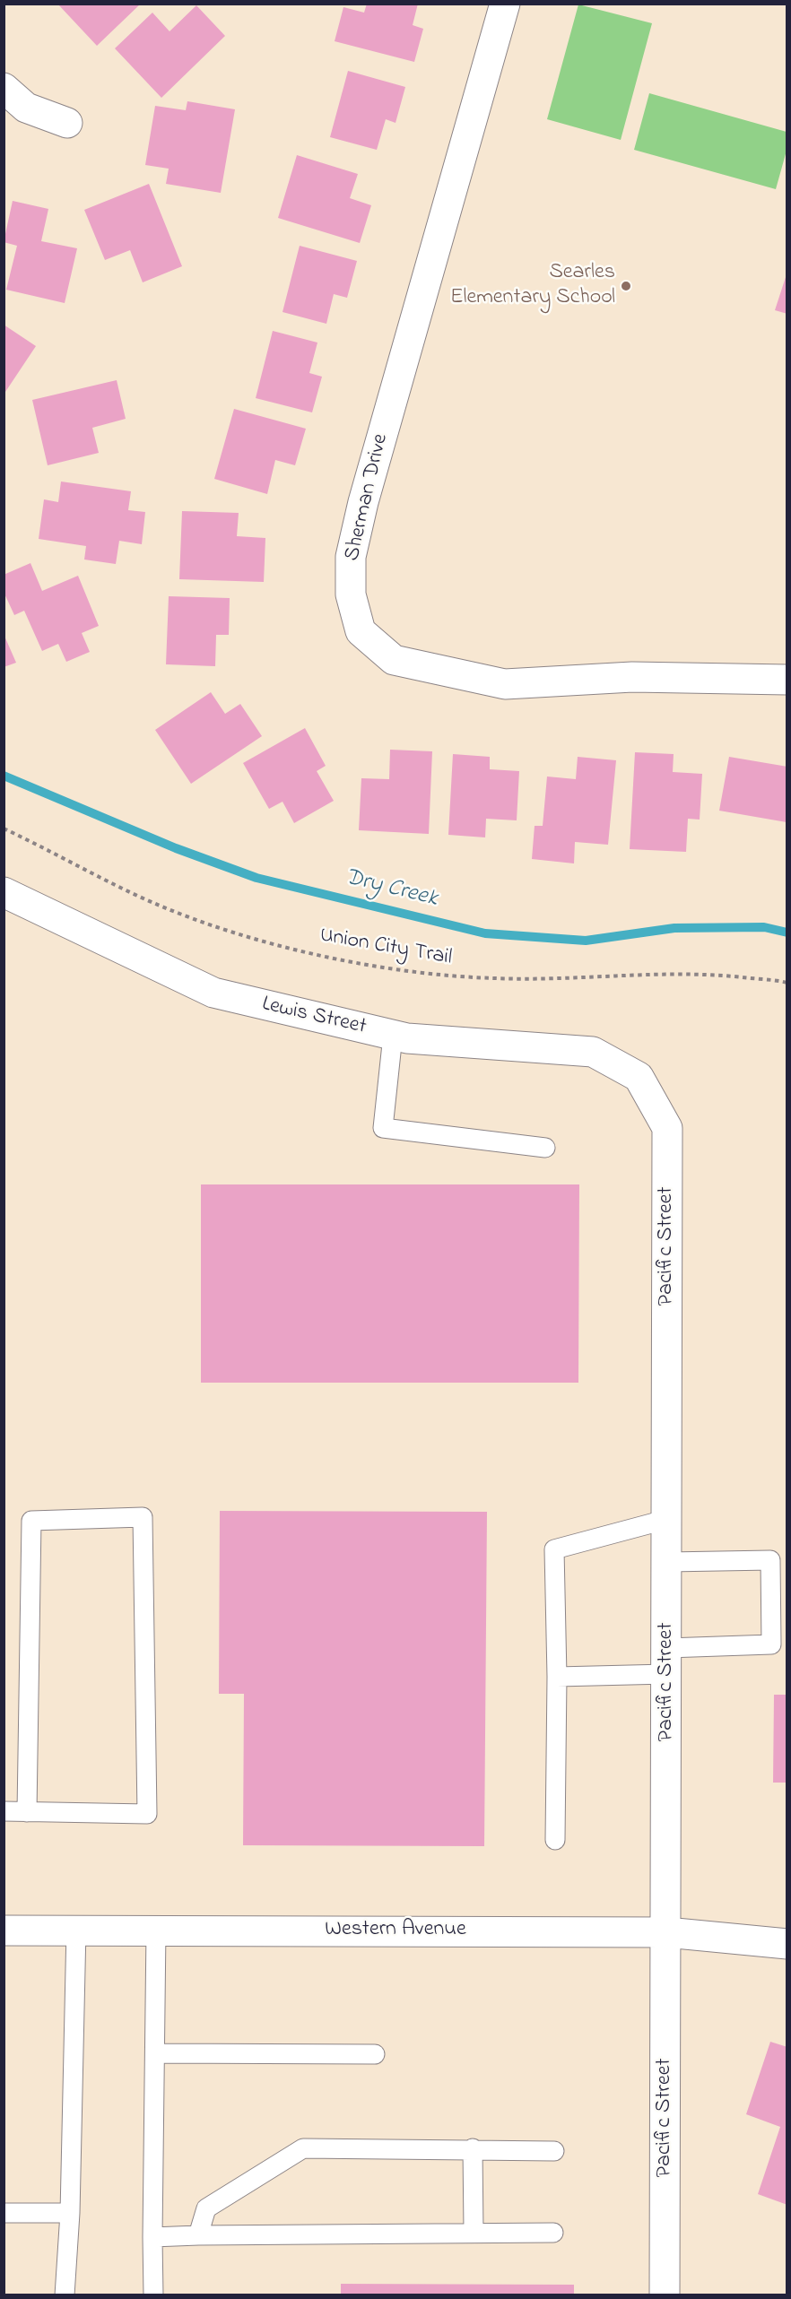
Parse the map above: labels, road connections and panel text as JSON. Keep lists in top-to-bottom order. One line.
{"streets":{"street":["Sherman Drive","Lewis Street","Pacific Street","Western Avenue"],"path":["Union City Trail"]},"crossings":[["Lewis Street","Pacific Street"],["Pacific Street","Western Avenue"]],"water":["Dry Creek"],"places":["Searles Elementary School"]}
